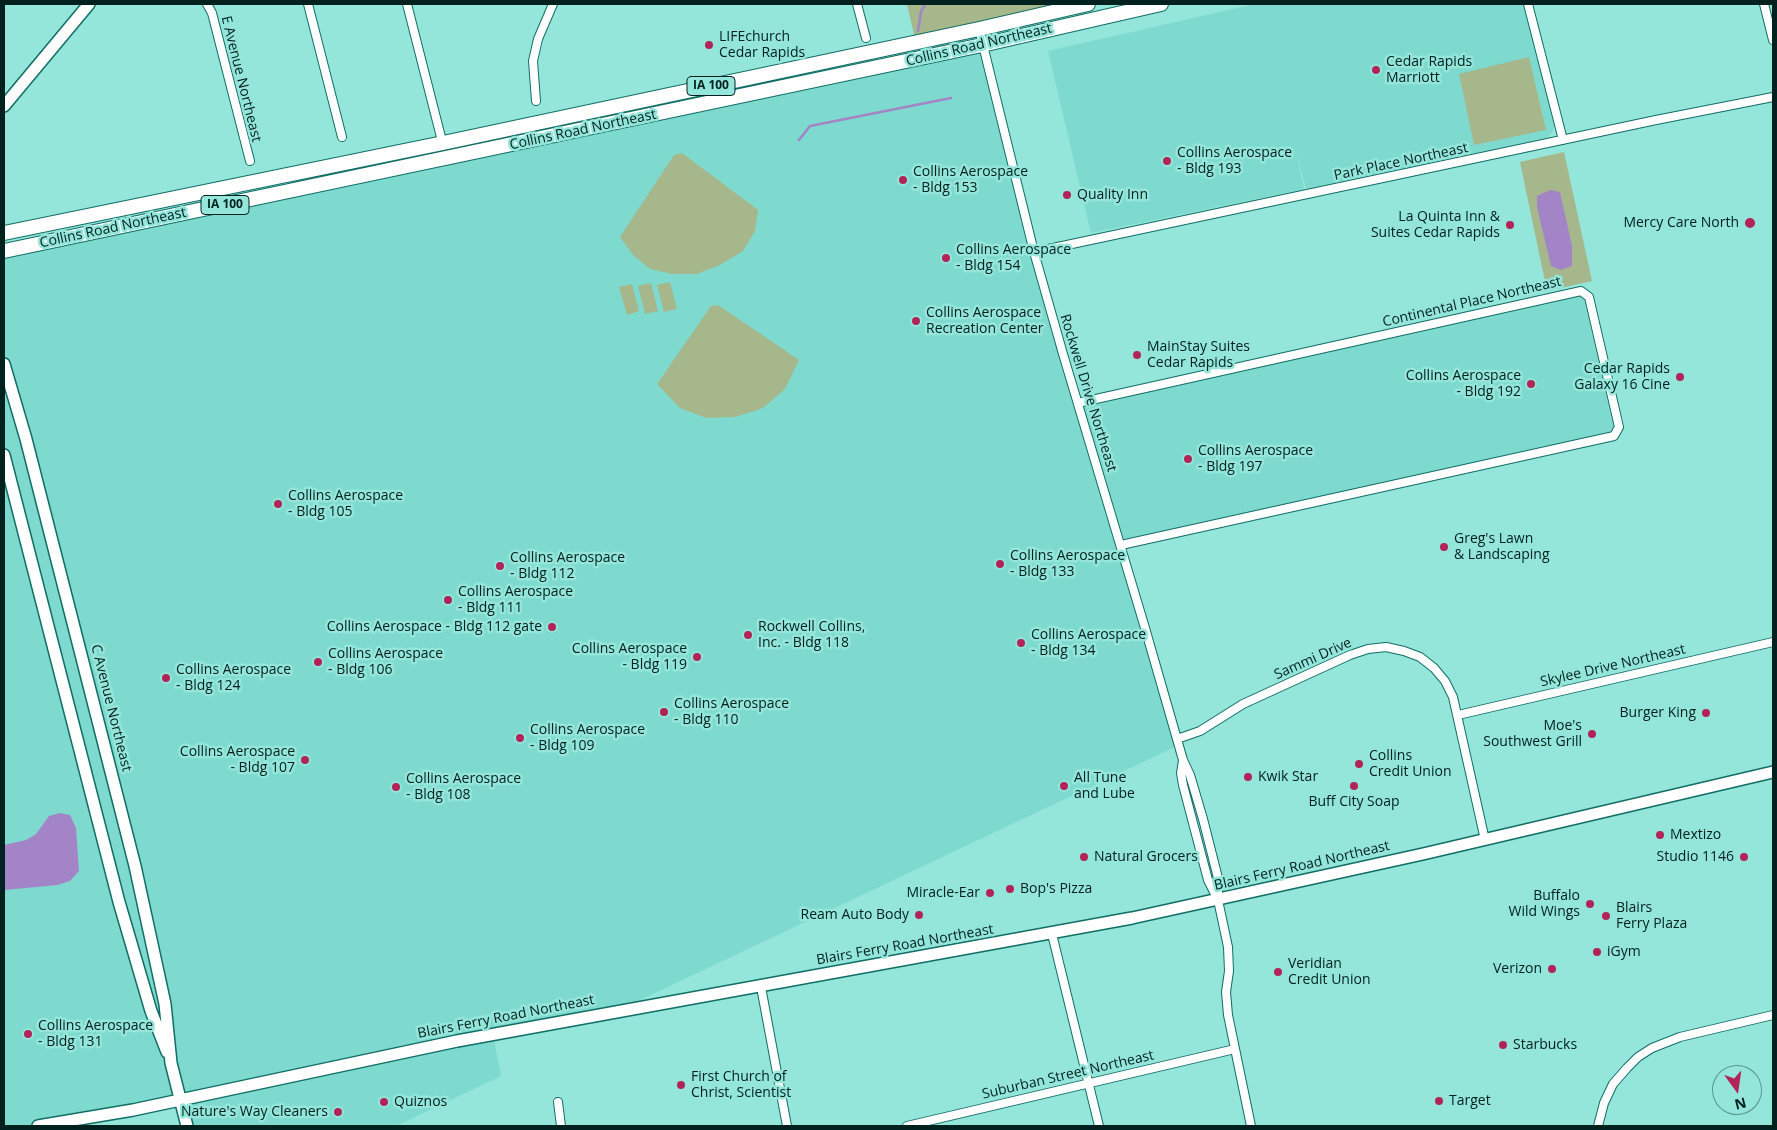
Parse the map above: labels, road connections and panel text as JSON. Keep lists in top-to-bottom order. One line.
{"streets":{"highway":["Collins Road Northeast","IA 100"],"main road":["C Avenue Northeast","Blairs Ferry Road Northeast"],"street":["E Avenue Northeast","Park Place Northeast","Continental Place Northeast","Rockwell Drive Northeast","Sammi Drive","Skylee Drive Northeast","Suburban Street Northeast"]},"crossings":[["Collins Road Northeast","Rockwell Drive Northeast"],["Park Place Northeast","Rockwell Drive Northeast"],["Continental Place Northeast","Rockwell Drive Northeast"],["Rockwell Drive Northeast","Sammi Drive"],["Rockwell Drive Northeast","Blairs Ferry Road Northeast"],["Rockwell Drive Northeast","Suburban Street Northeast"],["Sammi Drive","Skylee Drive Northeast"],["Sammi Drive","Blairs Ferry Road Northeast"],["C Avenue Northeast","Blairs Ferry Road Northeast"]],"places":["LIFEchurch Cedar Rapids","Cedar Rapids Marriott","Collins Aerospace - Bldg 193","Collins Aerospace - Bldg 153","Quality Inn","Mercy Care North","La Quinta Inn & Suites Cedar Rapids","Collins Aerospace - Bldg 154","Collins Aerospace Recreation Center","MainStay Suites Cedar Rapids","Cedar Rapids Galaxy 16 Cine","Collins Aerospace - Bldg 192","Collins Aerospace - Bldg 197","Collins Aerospace - Bldg 105","Greg's Lawn & Landscaping","Collins Aerospace - Bldg 133","Collins Aerospace - Bldg 112","Collins Aerospace - Bldg 111","Collins Aerospace - Bldg 112 gate","Rockwell Collins, Inc. - Bldg 118","Collins Aerospace - Bldg 134","Collins Aerospace - Bldg 119","Collins Aerospace - Bldg 106","Collins Aerospace - Bldg 124","Collins Aerospace - Bldg 110","Burger King","Moe's Southwest Grill","Collins Aerospace - Bldg 109","Collins Aerospace - Bldg 107","Collins Credit Union","Kwik Star","All Tune and Lube","Buff City Soap","Collins Aerospace - Bldg 108","Mextizo","Natural Grocers","Studio 1146","Bop's Pizza","Miracle-Ear","Buffalo Wild Wings","Ream Auto Body","Blairs Ferry Plaza","iGym","Verizon","Veridian Credit Union","Collins Aerospace - Bldg 131","Starbucks","First Church of Christ, Scientist","Target","Quiznos","Nature's Way Cleaners"],"north":"bottom"}
